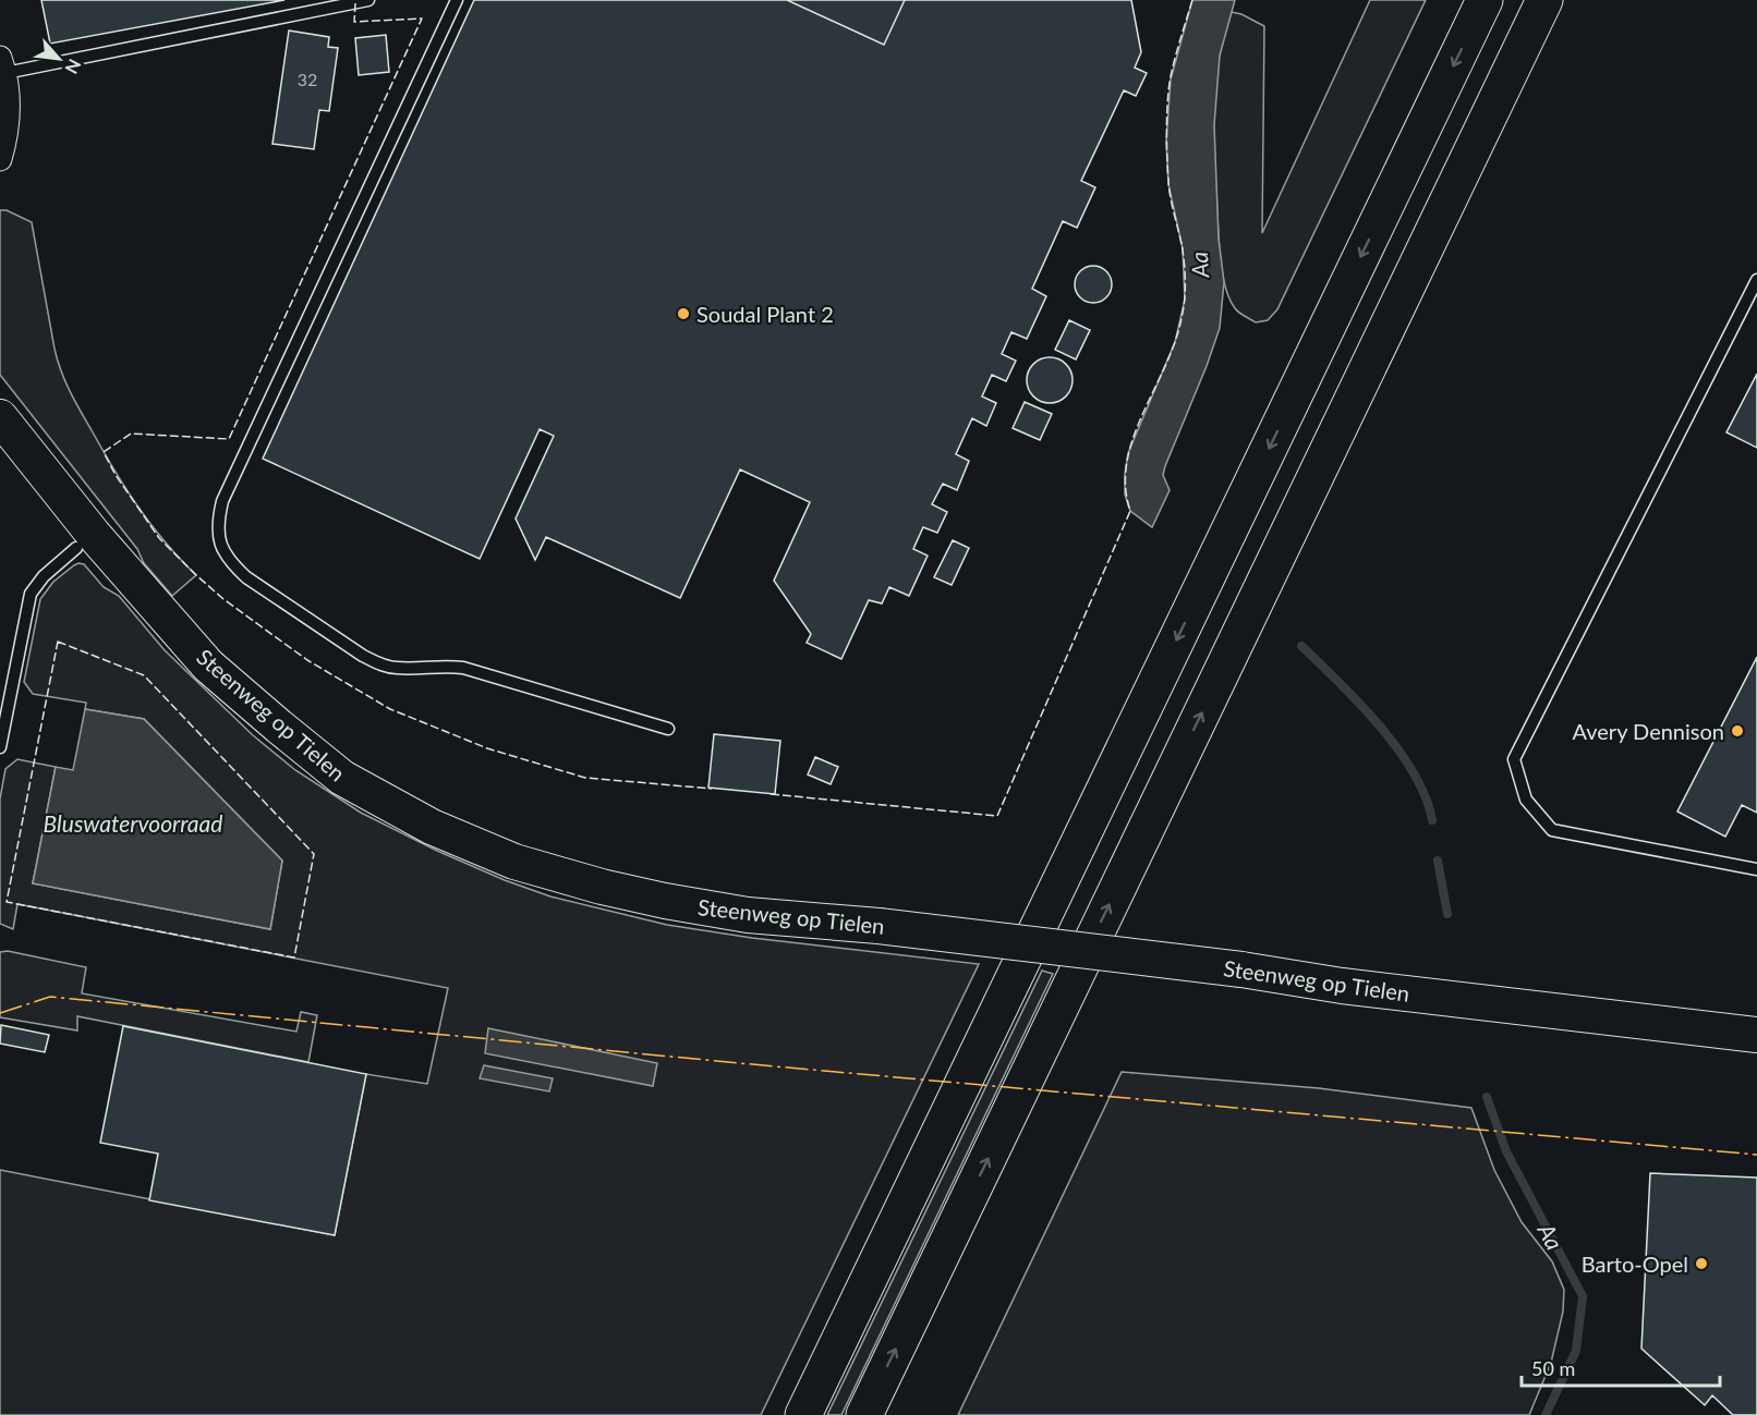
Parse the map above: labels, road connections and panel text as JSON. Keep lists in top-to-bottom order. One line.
{"streets":{"street":["Steenweg op Tielen"]},"water":["Aa","Bluswatervoorraad"],"places":["Soudal Plant 2","Avery Dennison","Barto-Opel"],"house_numbers":["32"],"scale_bar":"50 m","north":"bottom right"}
